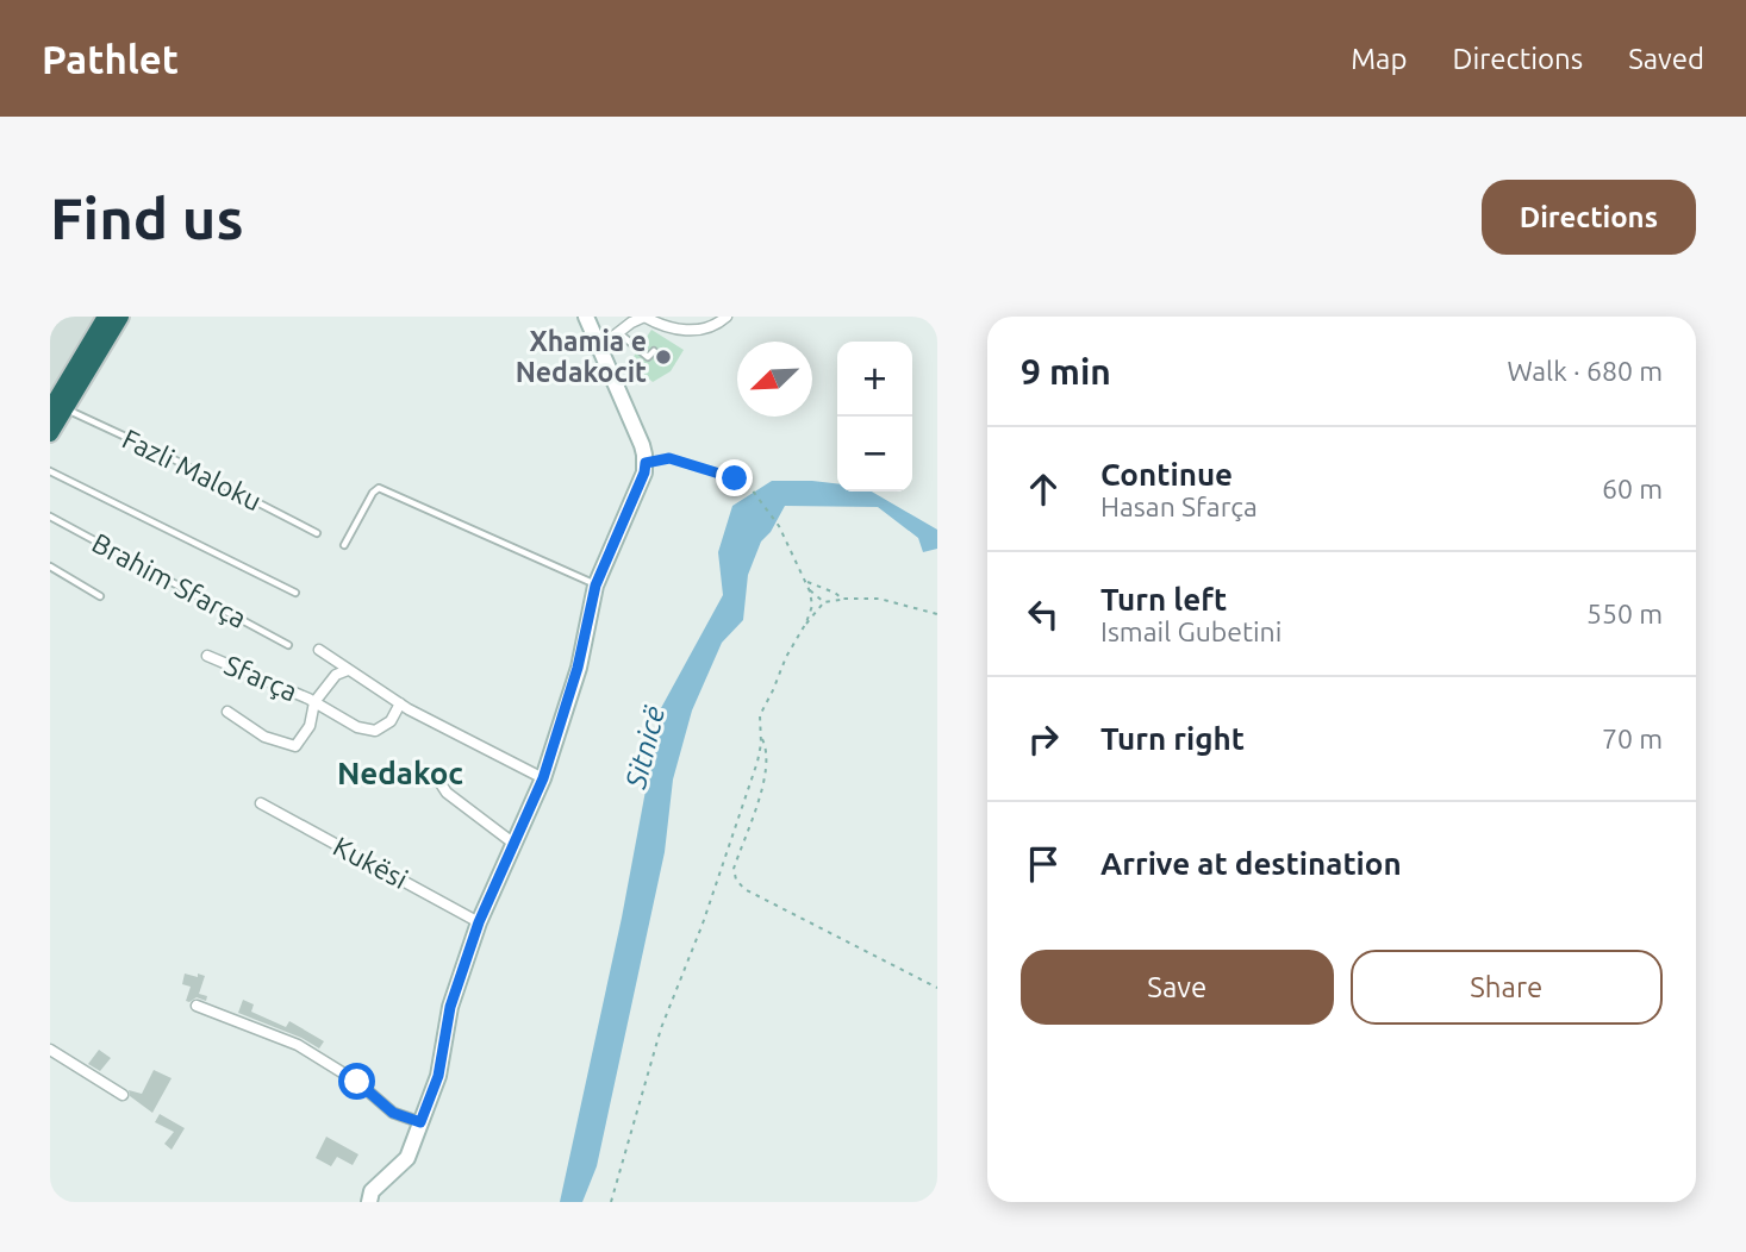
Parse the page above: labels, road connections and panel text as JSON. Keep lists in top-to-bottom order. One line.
{"streets":{"street":["Sfarça","Kukësi"],"lane":["Fazli Maloku","Brahim Sfarça"]},"districts":["Nedakoc"],"water":["Sitnicë"],"places":["Xhamia e Nedakocit"],"north":"bottom left","page":{"header":"Pathlet","nav":["Map","Directions","Saved"],"buttons":["Directions",["Save","Share"]],"title":"Find us","heading":["9 min","Walk · 680 m"],"map_buttons":["+","−"],"list":[["Continue","Hasan Sfarça","60 m"],["Turn left","Ismail Gubetini","550 m"],["Turn right","70 m"],"Arrive at destination"]}}
